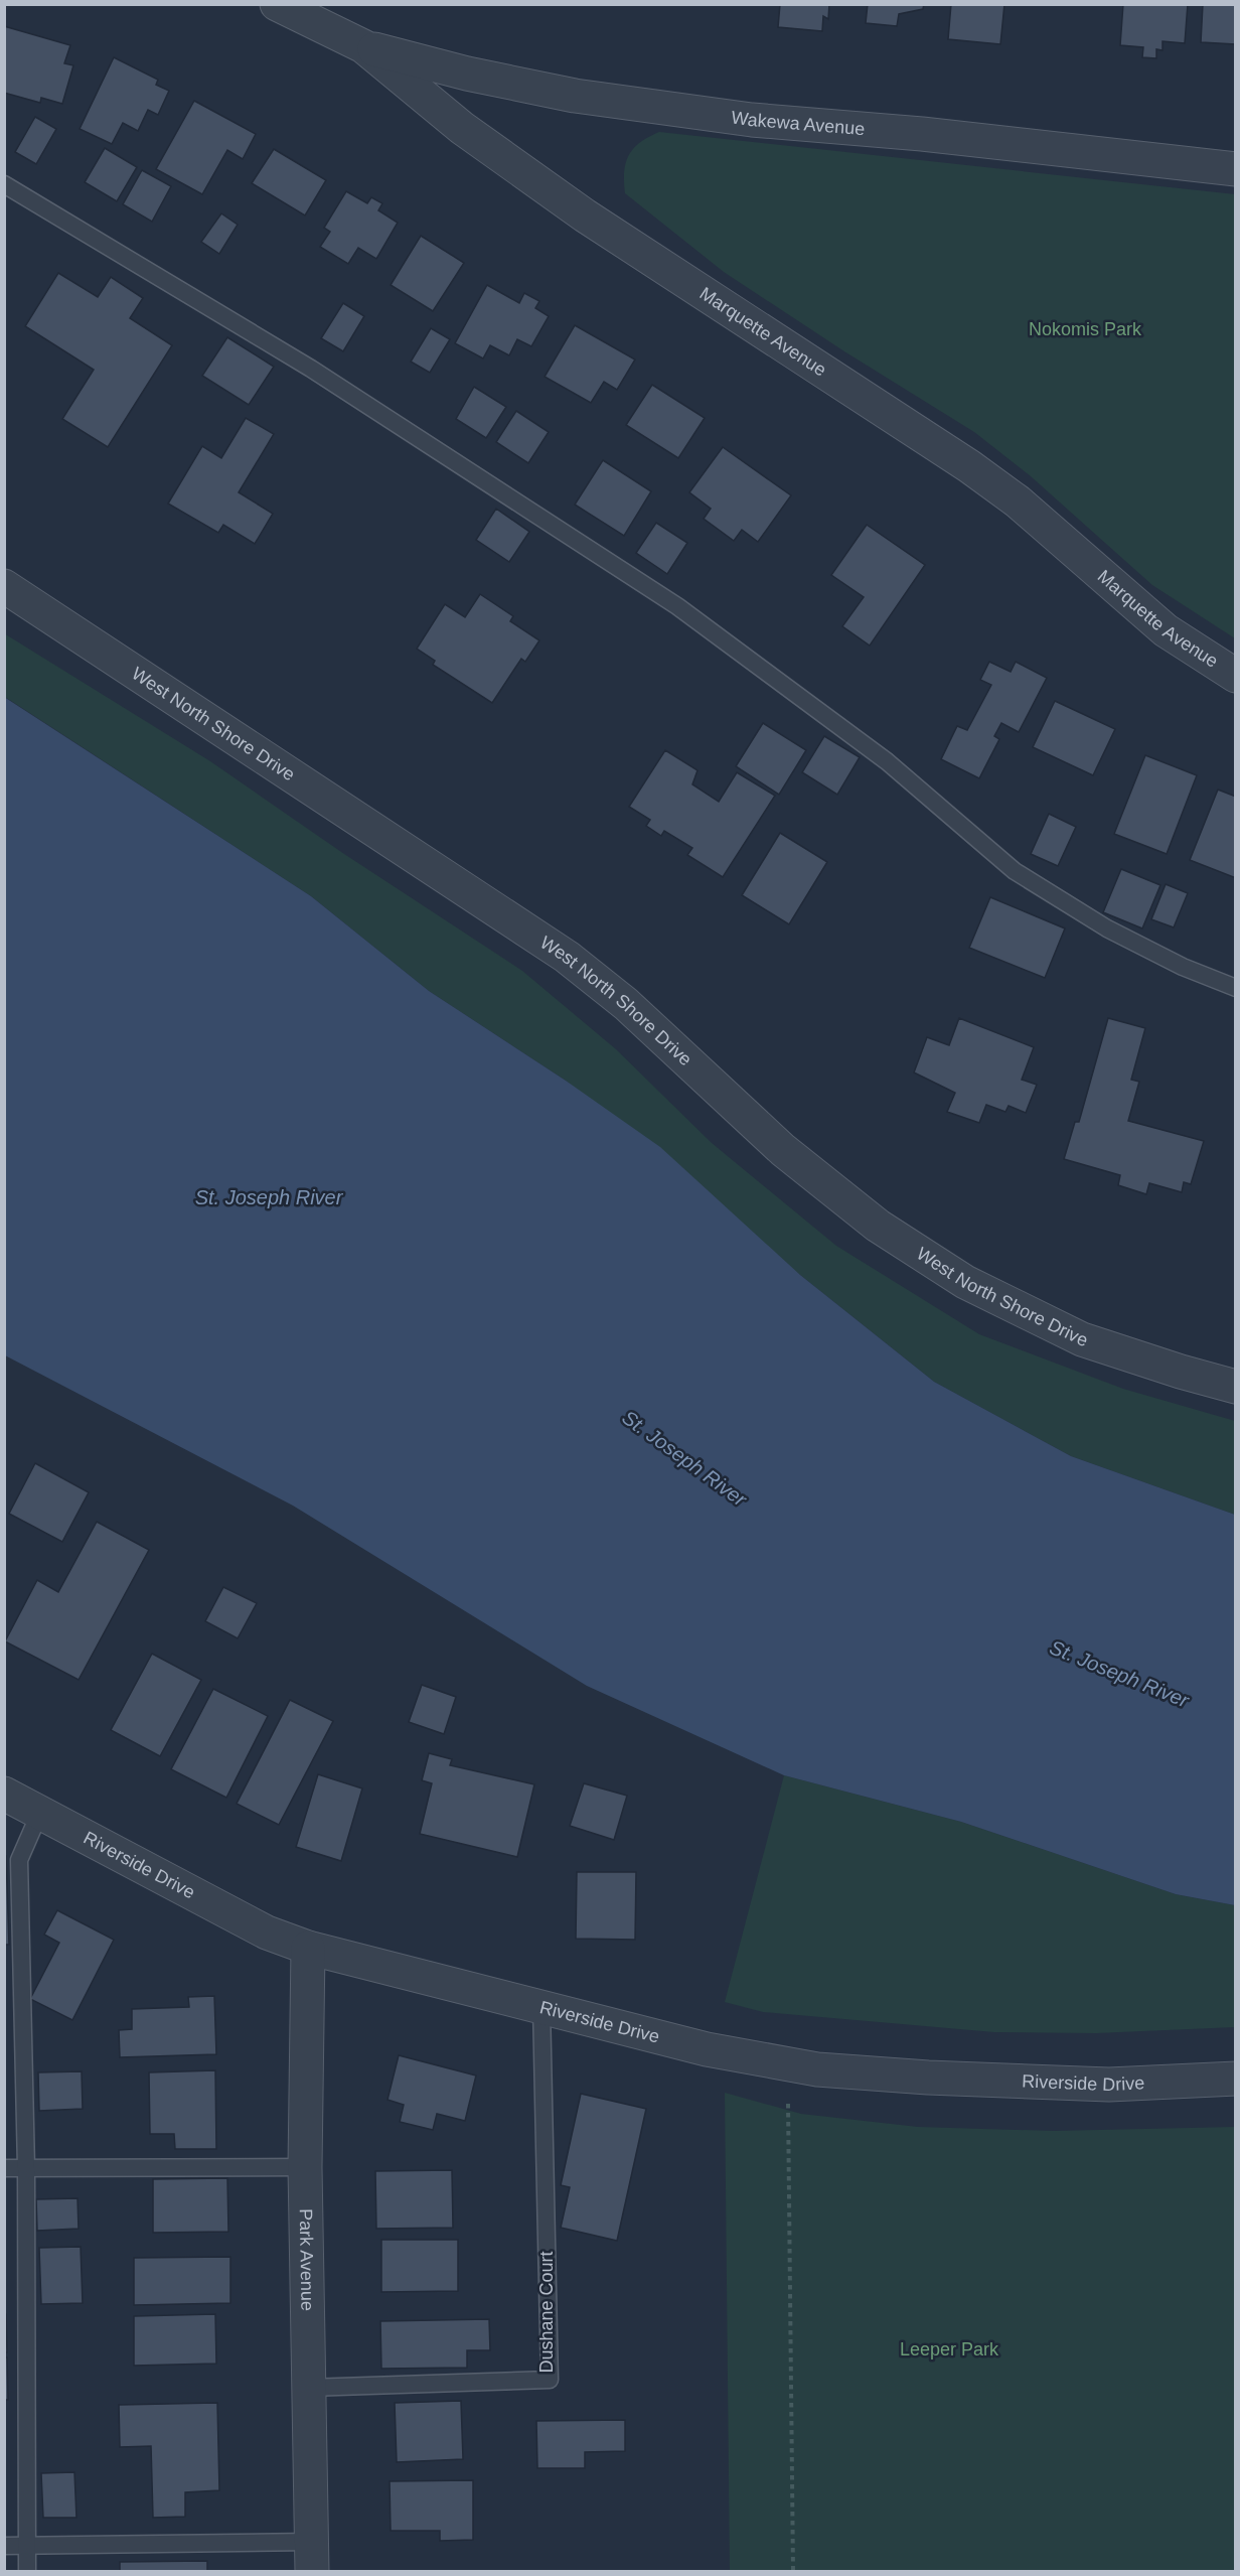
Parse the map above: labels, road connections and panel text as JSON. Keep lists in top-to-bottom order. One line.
{"streets":{"street":["Wakewa Avenue","Marquette Avenue","West North Shore Drive","Riverside Drive","Park Avenue"],"lane":["Dushane Court"]},"crossings":[["Wakewa Avenue","Marquette Avenue"],["Riverside Drive","Park Avenue"],["Riverside Drive","Dushane Court"],["Park Avenue","Dushane Court"]],"water":["St. Joseph River"],"parks":["Nokomis Park","Leeper Park"]}
